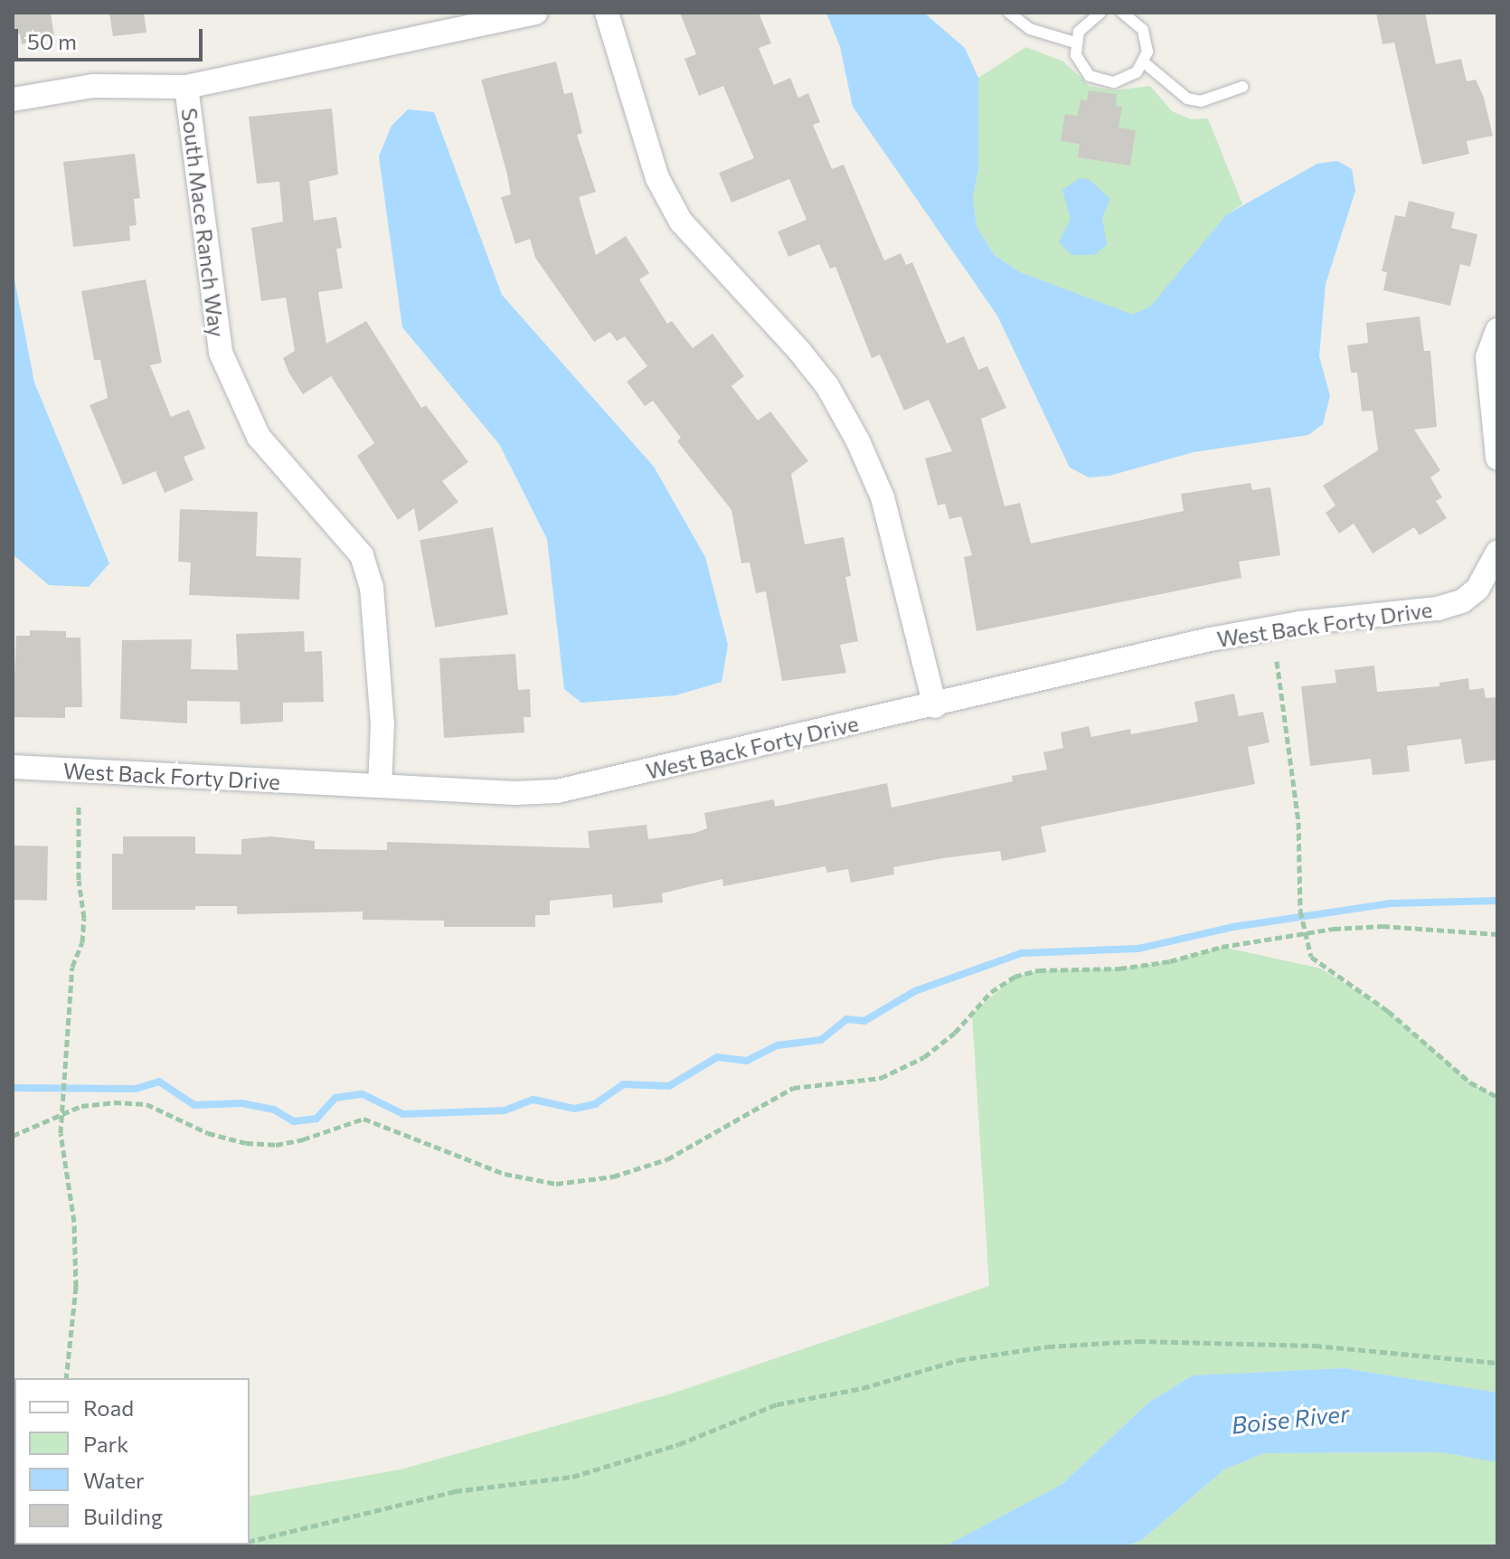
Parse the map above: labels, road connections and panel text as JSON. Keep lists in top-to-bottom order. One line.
{"streets":{"street":["South Mace Ranch Way","West Back Forty Drive"]},"crossings":[["South Mace Ranch Way","West Back Forty Drive"]],"water":["Boise River"],"legend":["Road","Park","Water","Building"],"scale_bar":"50 m"}
